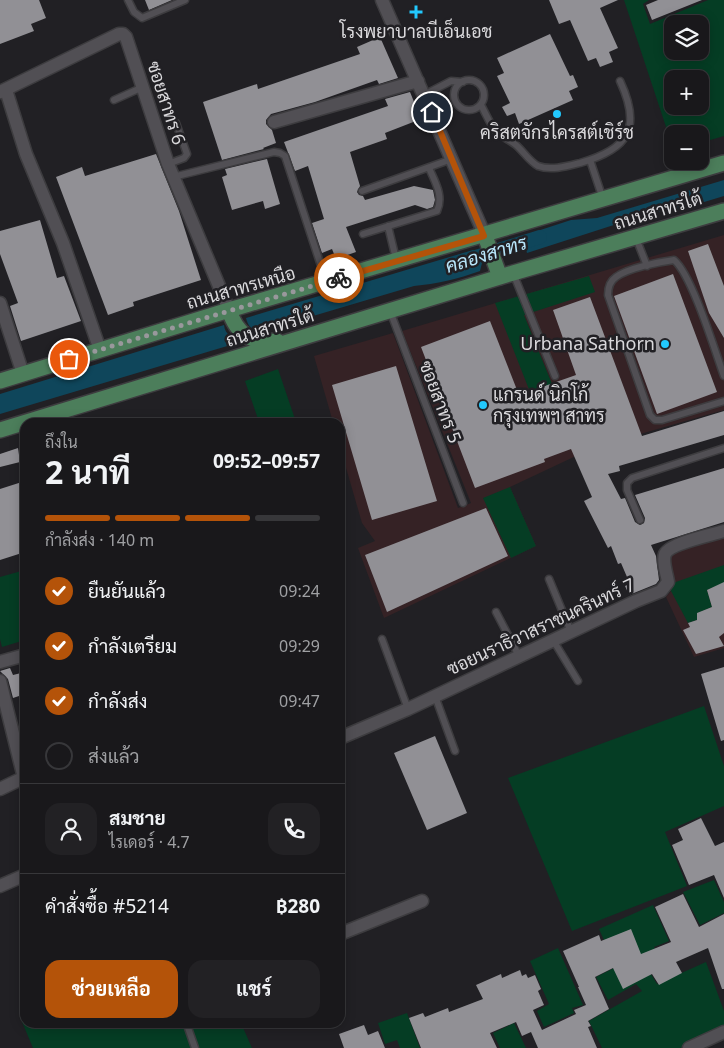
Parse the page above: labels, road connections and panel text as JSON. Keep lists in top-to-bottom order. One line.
{"streets":{"main road":["ถนนสาทรใต้","ถนนสาทรเหนือ"],"street":["ซอยสาทร 6","ซอยนราธิวาสราชนครินทร์ 7"],"lane":["ซอยสาทร 5"]},"crossings":[["ซอยสาทร 6","ถนนสาทรเหนือ"],["ถนนสาทรใต้","ซอยสาทร 5"]],"water":["คลองสาทร"],"places":{"health":["โรงพยาบาลบีเอ็นเอช"],"other":["คริสตจักรไครสต์เชิร์ช","Urbana Sathorn","แกรนด์ นิกโก้ กรุงเทพฯ สาทร"]},"page":{"map_buttons":["+","−"],"heading":["2 นาที","ถึงใน","09:52–09:57"],"panel":["สมชาย","ไรเดอร์ · 4.7","คำสั่งซื้อ #5214","฿280"],"bar":"กำลังส่ง · 140 m","list":[["ยืนยันแล้ว","09:24"],["กำลังเตรียม","09:29"],["กำลังส่ง","09:47"],"ส่งแล้ว"],"buttons":["ช่วยเหลือ","แชร์"]}}
